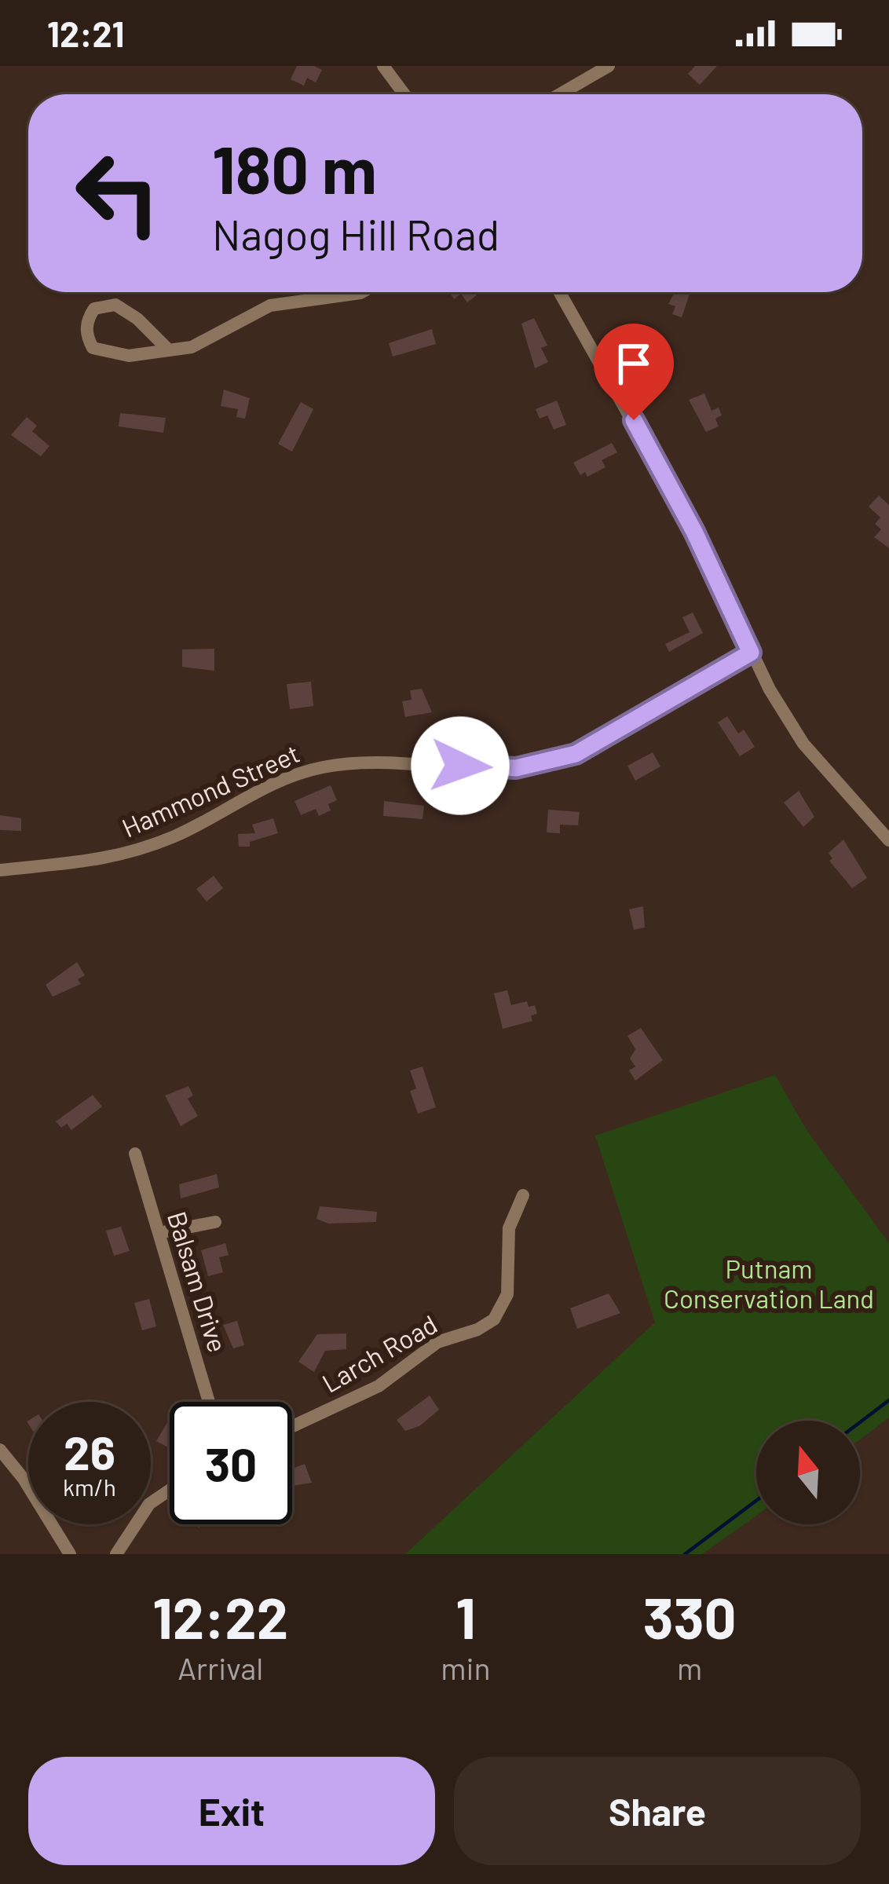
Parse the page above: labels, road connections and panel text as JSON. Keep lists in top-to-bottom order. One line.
{"streets":{"street":["Hammond Street","Balsam Drive","Larch Road"]},"parks":["Putnam Conservation Land"],"north":"top","page":{"status":"12:21","turn":["180 m","Nagog Hill Road"],"speed":"26 km/h","limit":"30","eta":["12:22","Arrival","1","min","330","m"],"buttons":["Exit","Share"]}}
